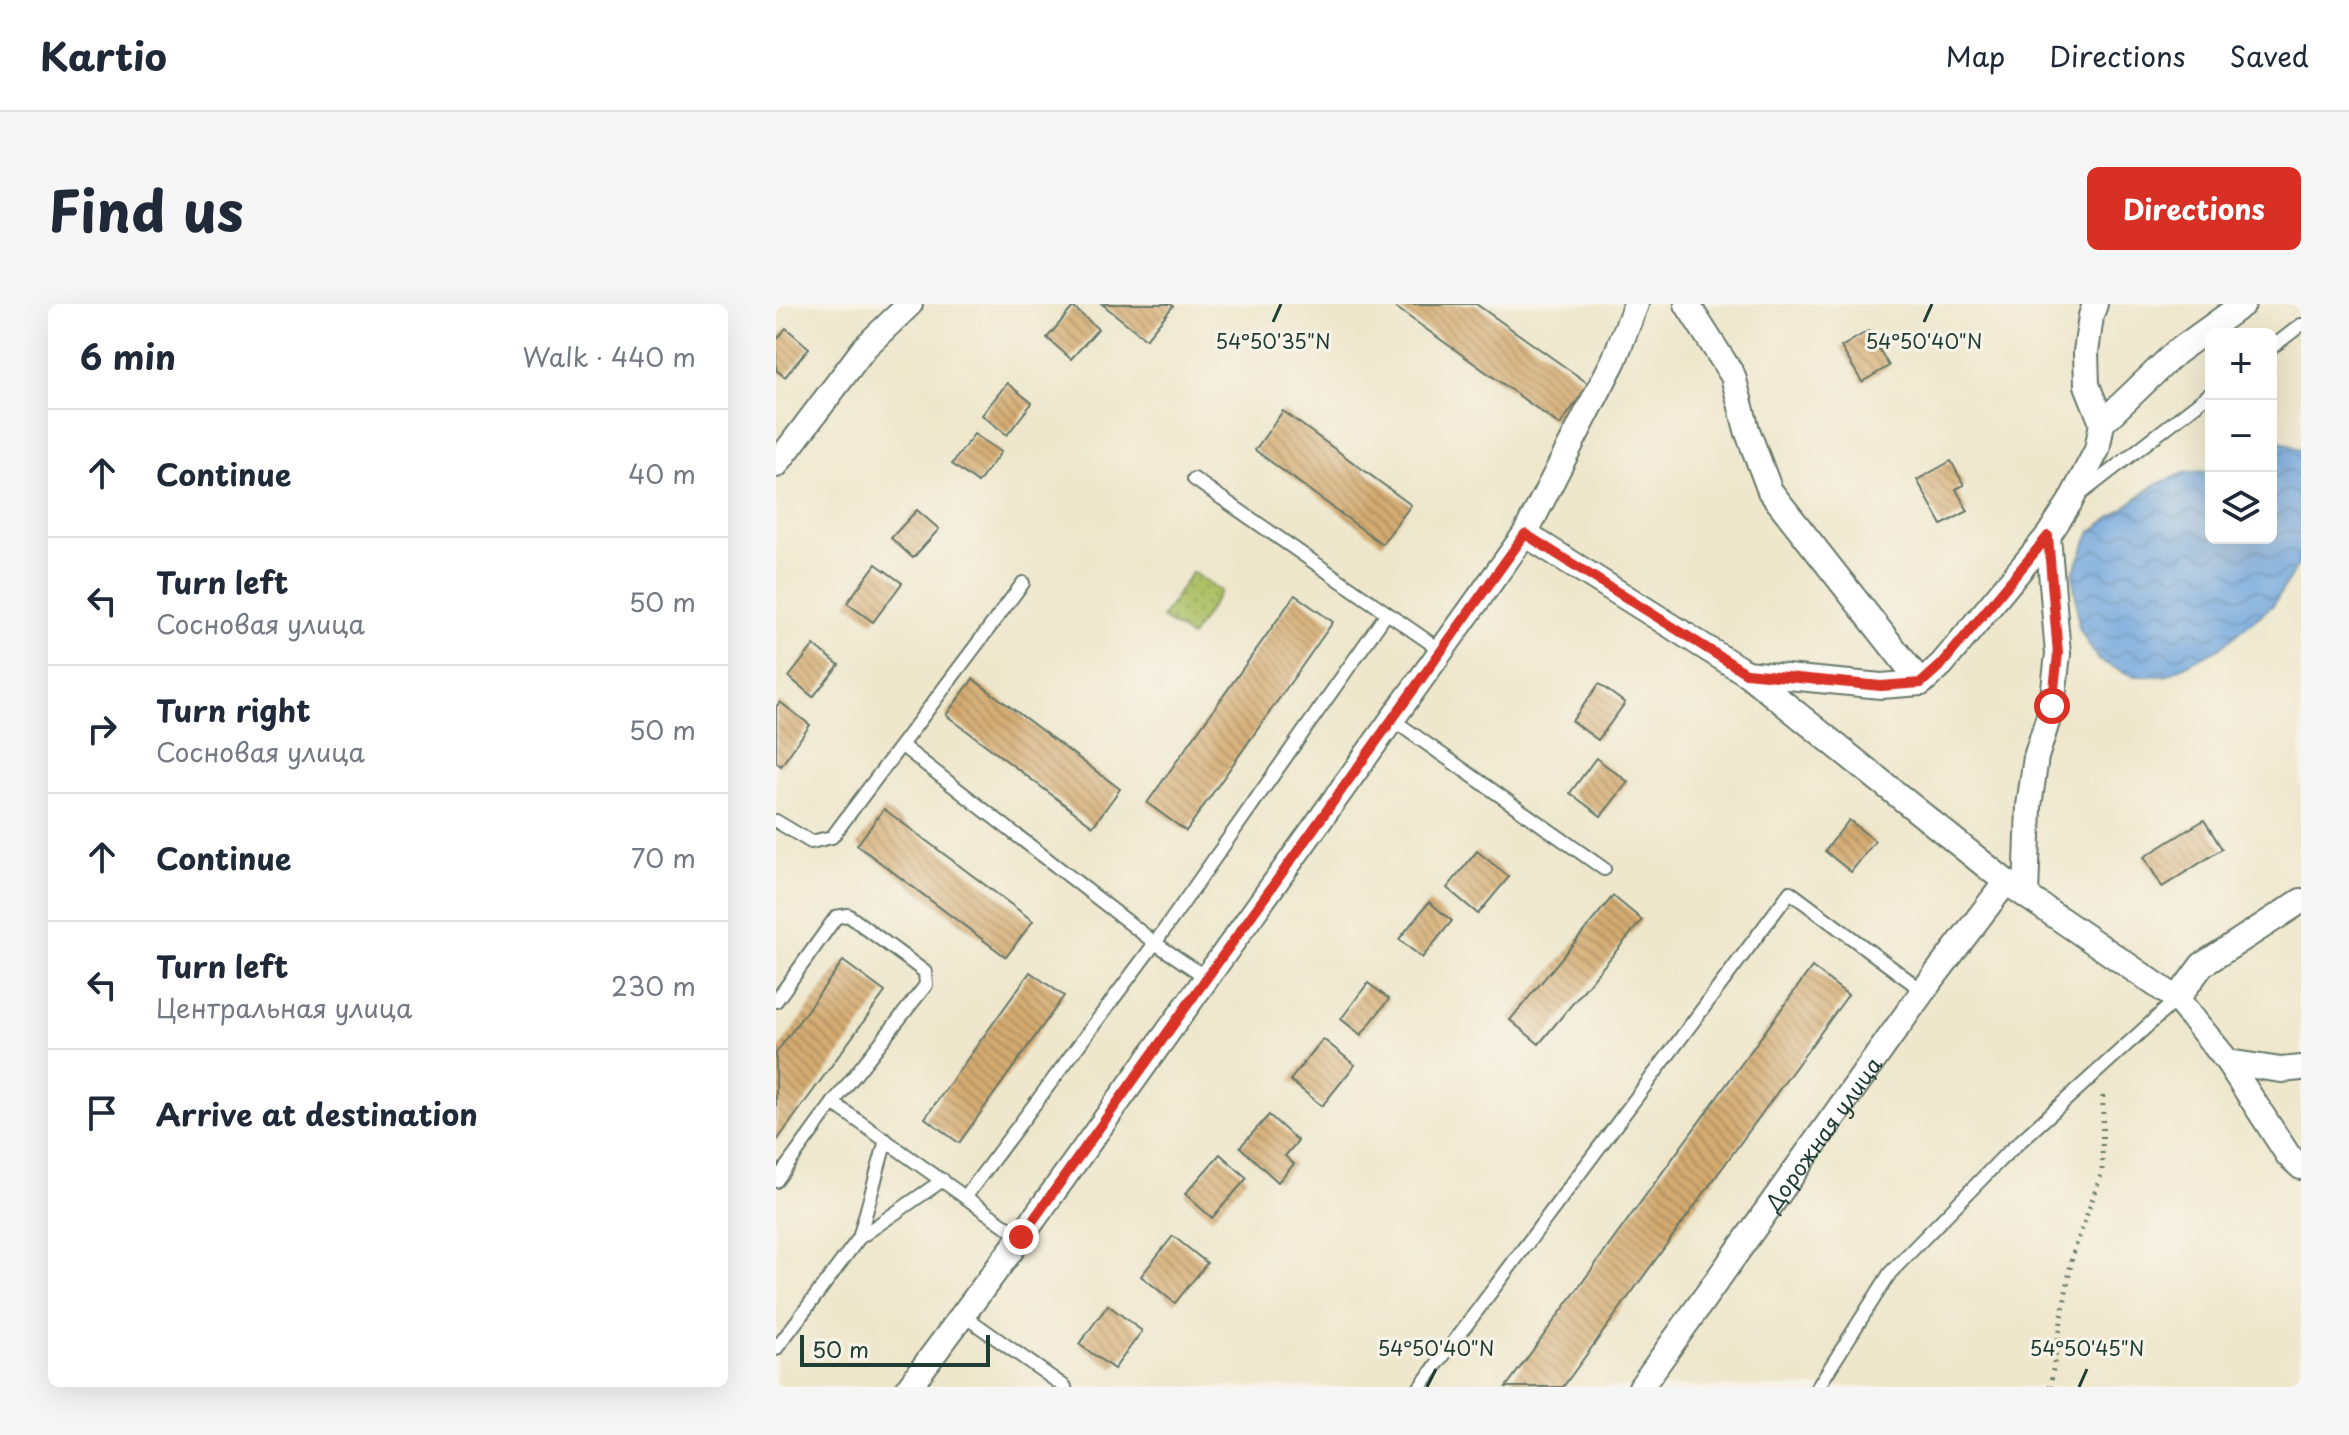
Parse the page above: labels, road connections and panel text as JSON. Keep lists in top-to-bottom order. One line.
{"streets":{"street":["Дорожная улица"]},"scale_bar":"50 m","page":{"header":"Kartio","nav":["Map","Directions","Saved"],"title":"Find us","buttons":"Directions","heading":["6 min","Walk · 440 m"],"map_buttons":["+","−"],"list":[["Continue","40 m"],["Turn left","Сосновая улица","50 m"],["Turn right","Сосновая улица","50 m"],["Continue","70 m"],["Turn left","Центральная улица","230 m"],"Arrive at destination"],"scale":"50 m"},"coordinates":["54°50'35\"N","54°50'40\"N","54°50'45\"N"]}
